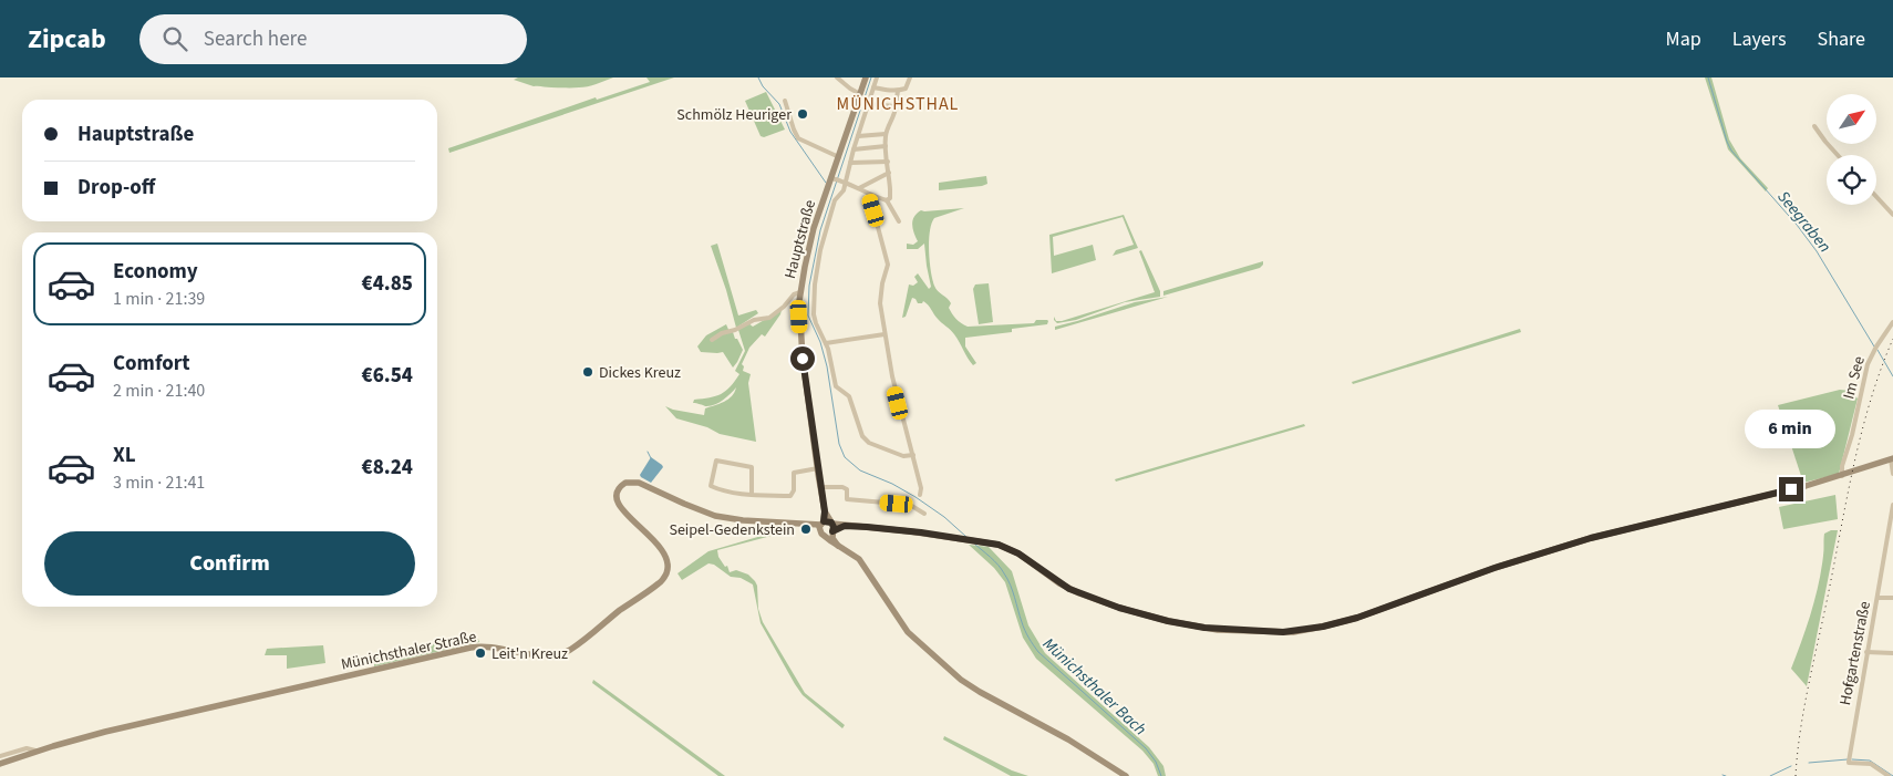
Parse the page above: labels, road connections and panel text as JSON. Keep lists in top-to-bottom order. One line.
{"streets":{"street":["Hauptstraße","Im See","Münichsthaler Straße","Hofgartenstraße"]},"crossings":[["Hauptstraße","Münichsthaler Straße"]],"districts":["MÜNICHSTHAL"],"water":["Seegraben","Münichsthaler Bach"],"places":["Schmölz Heuriger","Dickes Kreuz","Seipel-Gedenkstein","Leit'n Kreuz"],"north":"top right","page":{"header":"Zipcab","search":"Search here","nav":["Map","Layers","Share"],"banner":["Hauptstraße","Drop-off"],"list":[{"name":"Economy","note":"1 min · 21:39","value":"€4.85"},{"name":"Comfort","note":"2 min · 21:40","value":"€6.54"},{"name":"XL","note":"3 min · 21:41","value":"€8.24"}],"bubble":"6 min","buttons":"Confirm"}}
